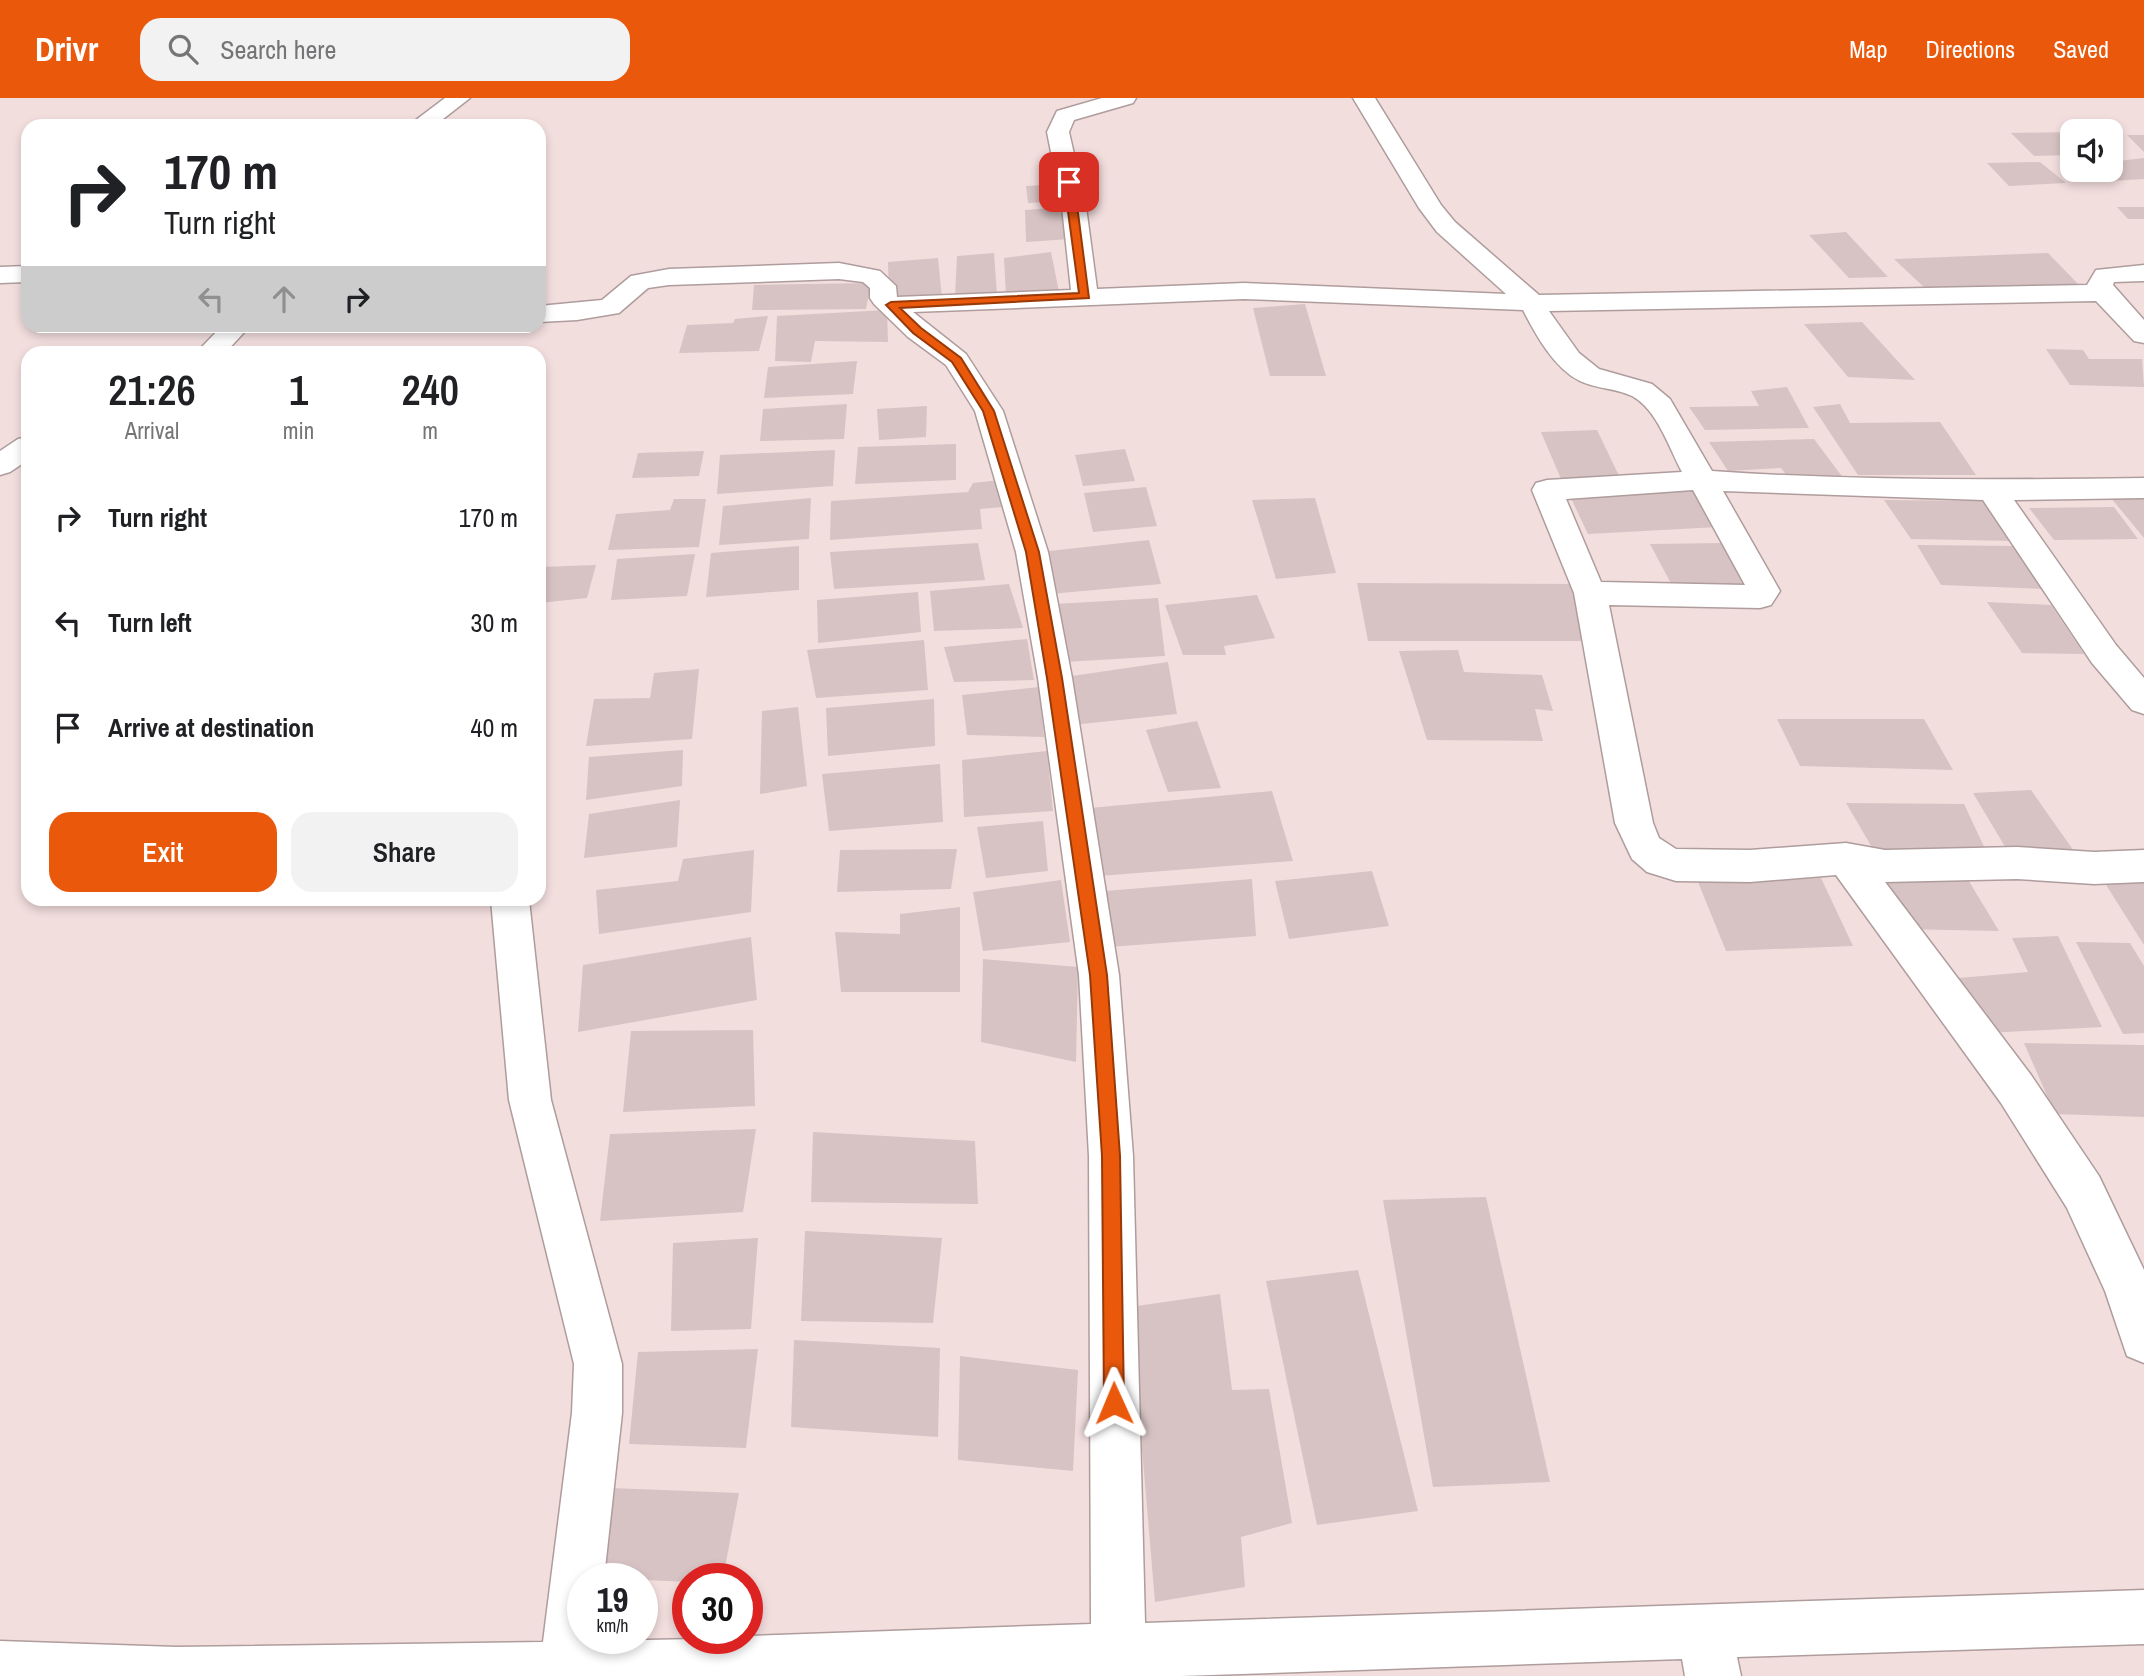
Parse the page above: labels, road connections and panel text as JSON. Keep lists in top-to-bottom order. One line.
{"page":{"header":"Drivr","search":"Search here","nav":["Map","Directions","Saved"],"turn":["170 m","Turn right"],"eta":["21:26","Arrival","1","min","240","m"],"list":[{"name":"Turn right","value":"170 m"},{"name":"Turn left","value":"30 m"},{"name":"Arrive at destination","value":"40 m"}],"buttons":["Exit","Share"],"speed":"19 km/h","limit":"30"}}
